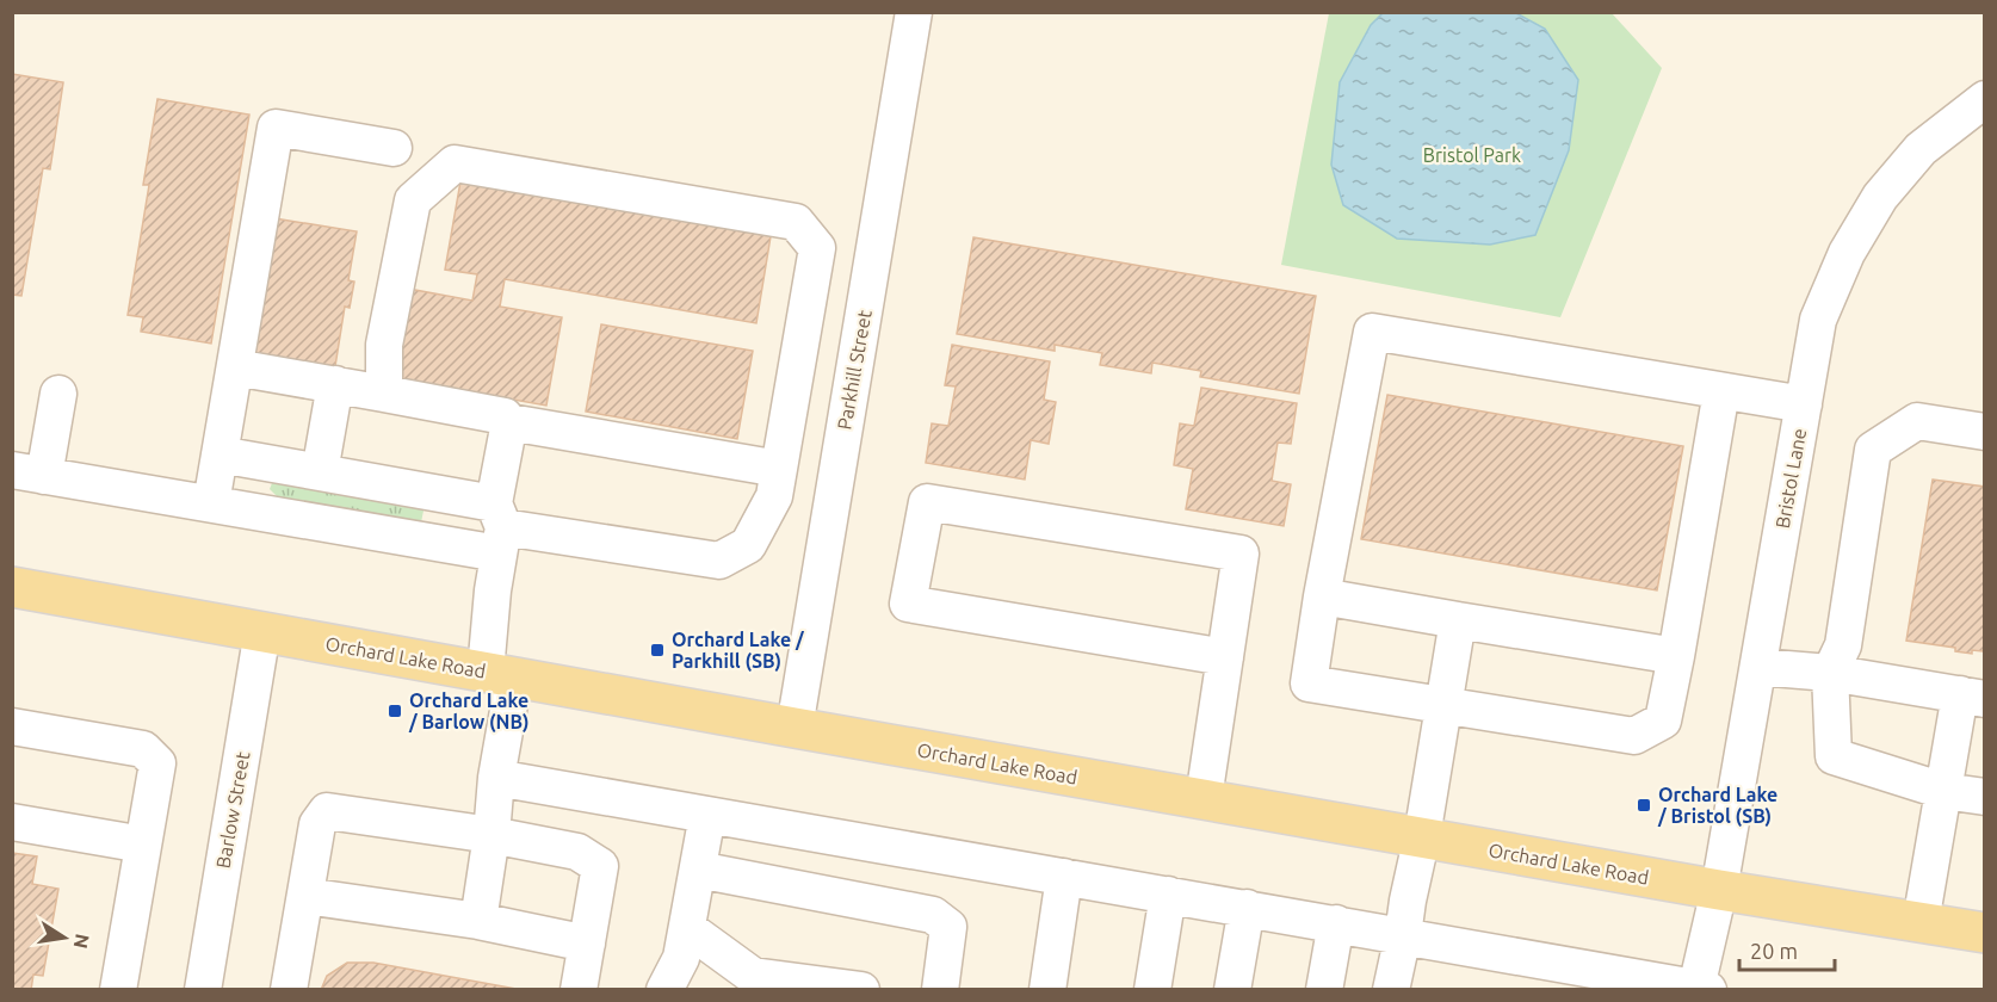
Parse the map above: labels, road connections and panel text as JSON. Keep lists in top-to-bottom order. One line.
{"streets":{"main road":["Orchard Lake Road"],"street":["Parkhill Street","Bristol Lane","Barlow Street"]},"crossings":[["Parkhill Street","Orchard Lake Road"],["Bristol Lane","Orchard Lake Road"],["Orchard Lake Road","Barlow Street"]],"parks":["Bristol Park"],"places":{"transit":["Orchard Lake / Parkhill (SB)","Orchard Lake / Barlow (NB)","Orchard Lake / Bristol (SB)"]},"scale_bar":"20 m","north":"right"}
